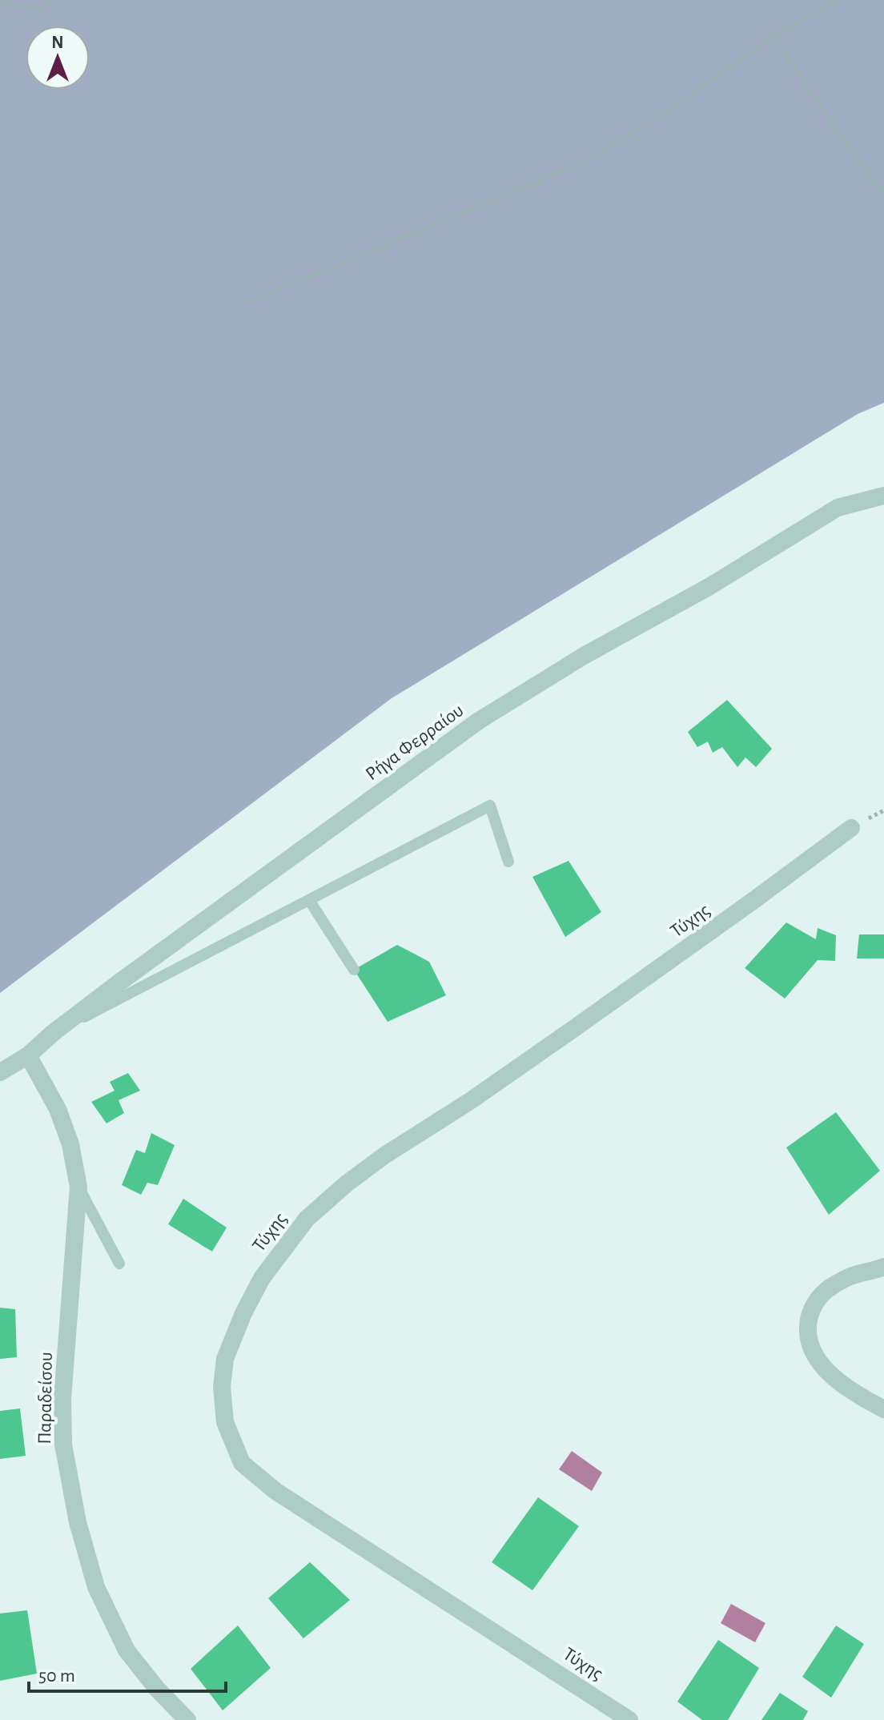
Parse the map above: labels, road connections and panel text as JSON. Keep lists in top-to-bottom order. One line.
{"streets":{"street":["Ρήγα Φερραίου","Τύχης","Παραδείσου"]},"crossings":[["Ρήγα Φερραίου","Παραδείσου"]],"scale_bar":"50 m","north":"top"}
